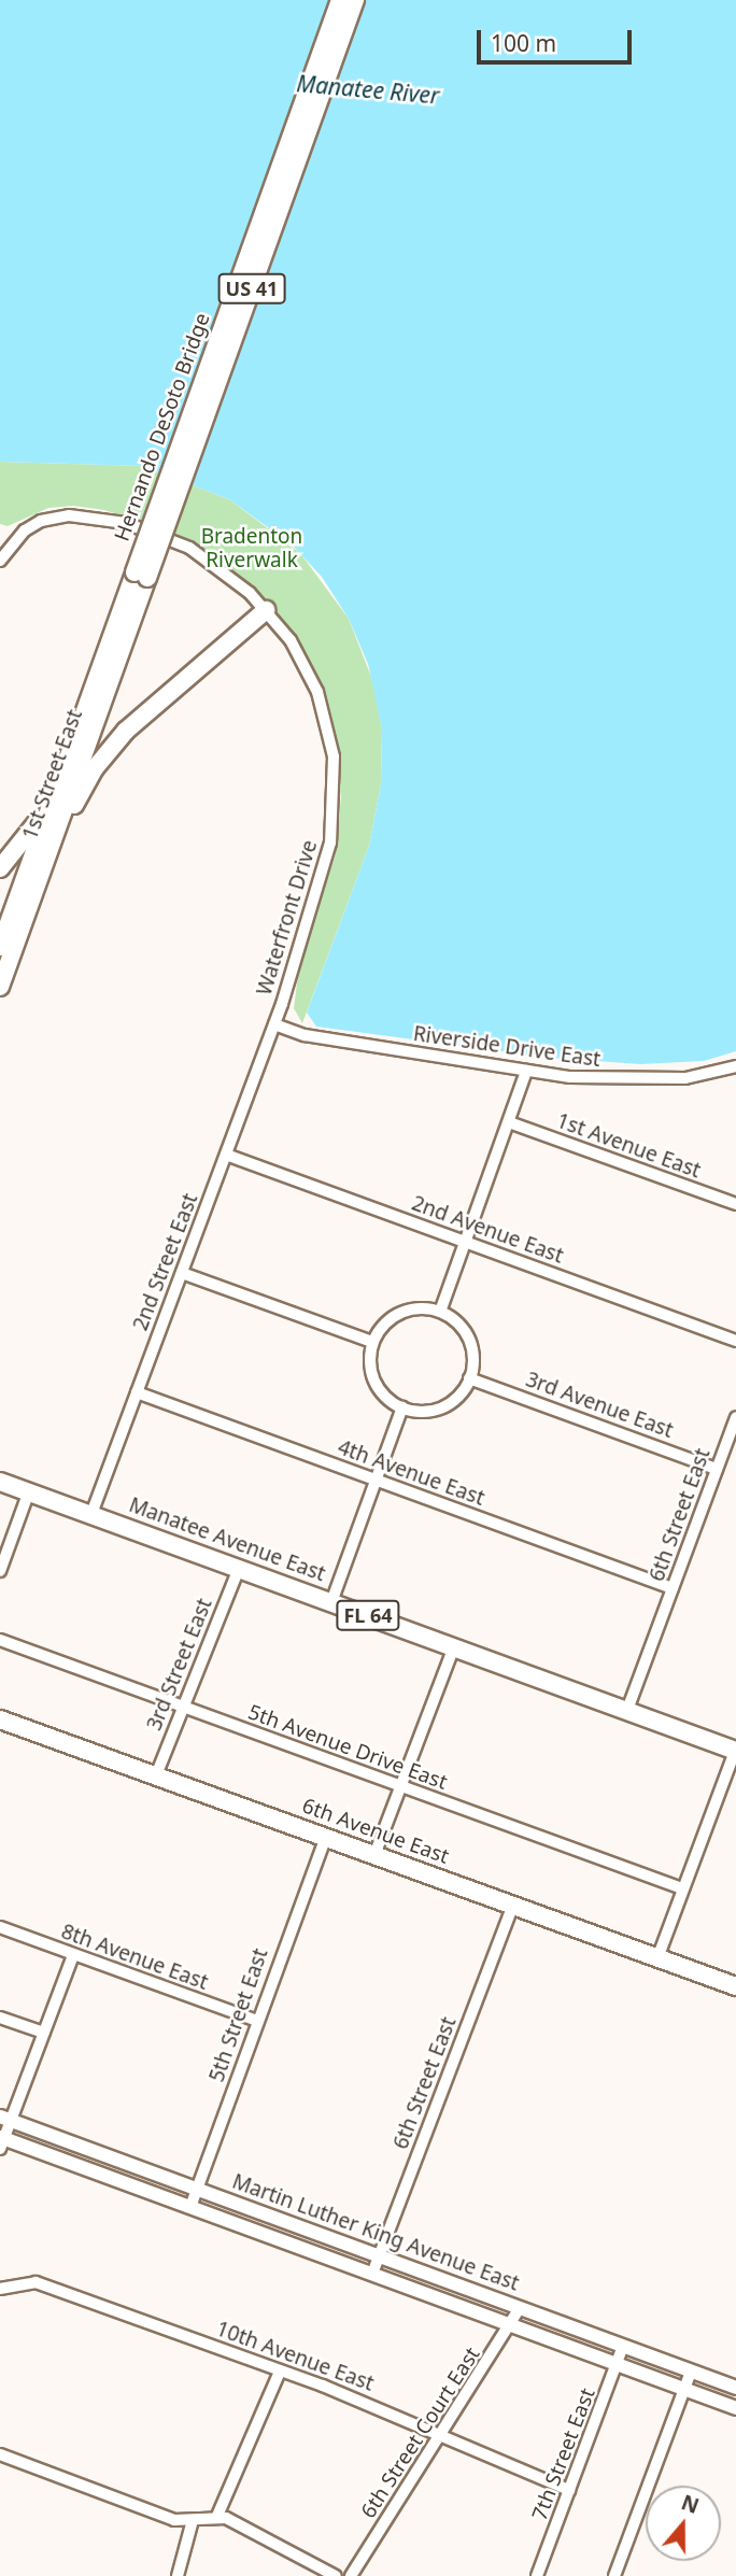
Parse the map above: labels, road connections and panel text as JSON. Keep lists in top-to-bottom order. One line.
{"streets":{"main road":["US 41","Hernando DeSoto Bridge","1st Street East","Manatee Avenue East","FL 64","6th Avenue East"],"street":["Waterfront Drive","Riverside Drive East","1st Avenue East","2nd Avenue East","2nd Street East","3rd Avenue East","4th Avenue East","6th Street East","3rd Street East","5th Avenue Drive East","8th Avenue East","5th Street East","Martin Luther King Avenue East","10th Avenue East","6th Street Court East","7th Street East"]},"crossings":[["US 41","Hernando DeSoto Bridge"],["US 41","1st Street East"],["Hernando DeSoto Bridge","1st Street East"],["Waterfront Drive","Riverside Drive East"],["Waterfront Drive","2nd Street East"],["Riverside Drive East","2nd Street East"],["2nd Avenue East","2nd Street East"],["2nd Street East","4th Avenue East"],["2nd Street East","Manatee Avenue East"],["3rd Avenue East","6th Street East"],["4th Avenue East","6th Street East"],["6th Street East","Manatee Avenue East"],["6th Street East","6th Avenue East"],["6th Street East","Martin Luther King Avenue East"],["Manatee Avenue East","3rd Street East"],["3rd Street East","5th Avenue Drive East"],["3rd Street East","6th Avenue East"],["6th Avenue East","5th Street East"],["8th Avenue East","5th Street East"],["5th Street East","Martin Luther King Avenue East"],["Martin Luther King Avenue East","6th Street Court East"],["Martin Luther King Avenue East","7th Street East"],["10th Avenue East","6th Street Court East"],["10th Avenue East","7th Street East"]],"water":["Manatee River"],"parks":["Bradenton Riverwalk"],"scale_bar":"100 m","north":"top"}
